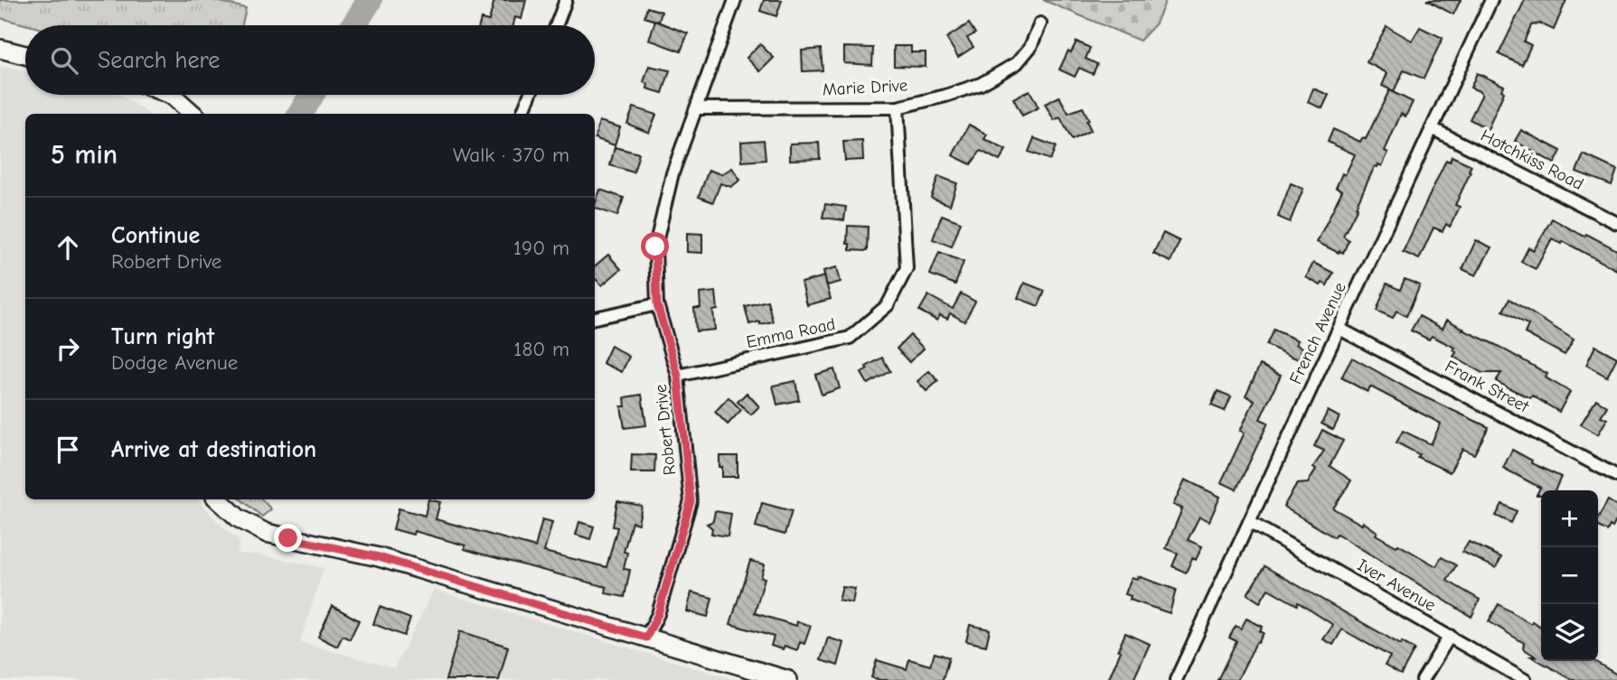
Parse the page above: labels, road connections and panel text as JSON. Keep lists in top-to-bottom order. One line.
{"streets":{"street":["Marie Drive","Hotchkiss Road","Emma Road","French Avenue","Frank Street","Robert Drive","Iver Avenue"]},"crossings":[["Marie Drive","Emma Road"],["Marie Drive","Robert Drive"],["Hotchkiss Road","French Avenue"],["Emma Road","Robert Drive"],["French Avenue","Frank Street"],["French Avenue","Iver Avenue"]],"page":{"search":"Search here","heading":["5 min","Walk · 370 m"],"list":[["Continue","Robert Drive","190 m"],["Turn right","Dodge Avenue","180 m"],"Arrive at destination"],"map_buttons":["+","−"]}}
